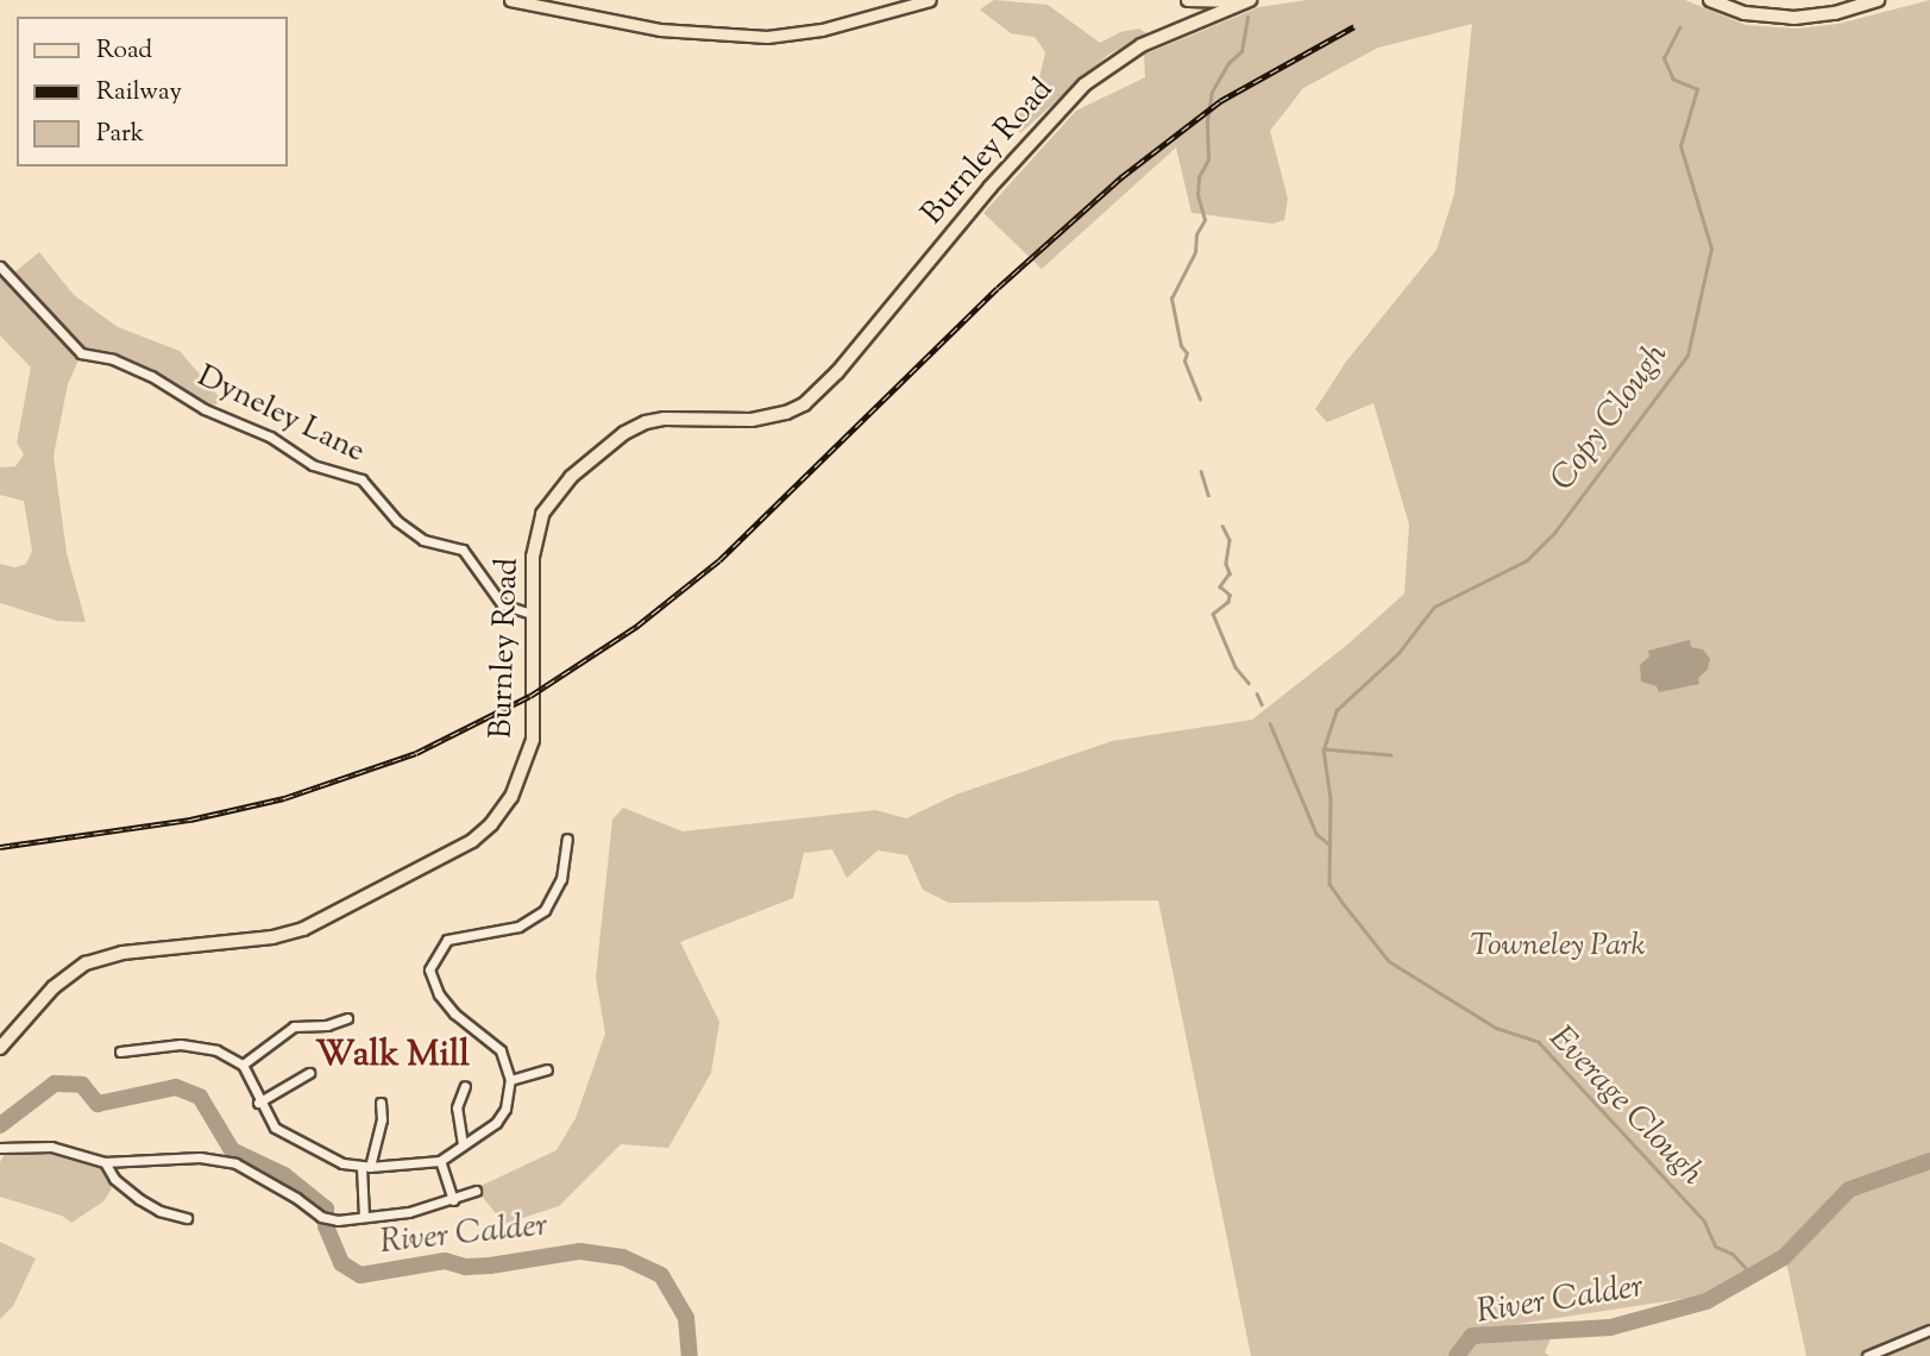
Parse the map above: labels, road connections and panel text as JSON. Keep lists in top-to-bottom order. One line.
{"streets":{"highway":["Burnley Road"],"street":["Dyneley Lane"]},"crossings":[["Burnley Road","Dyneley Lane"]],"districts":["Walk Mill"],"water":["Copy Clough","Everage Clough","River Calder"],"parks":["Towneley Park"],"legend":["Road","Railway","Park"]}
